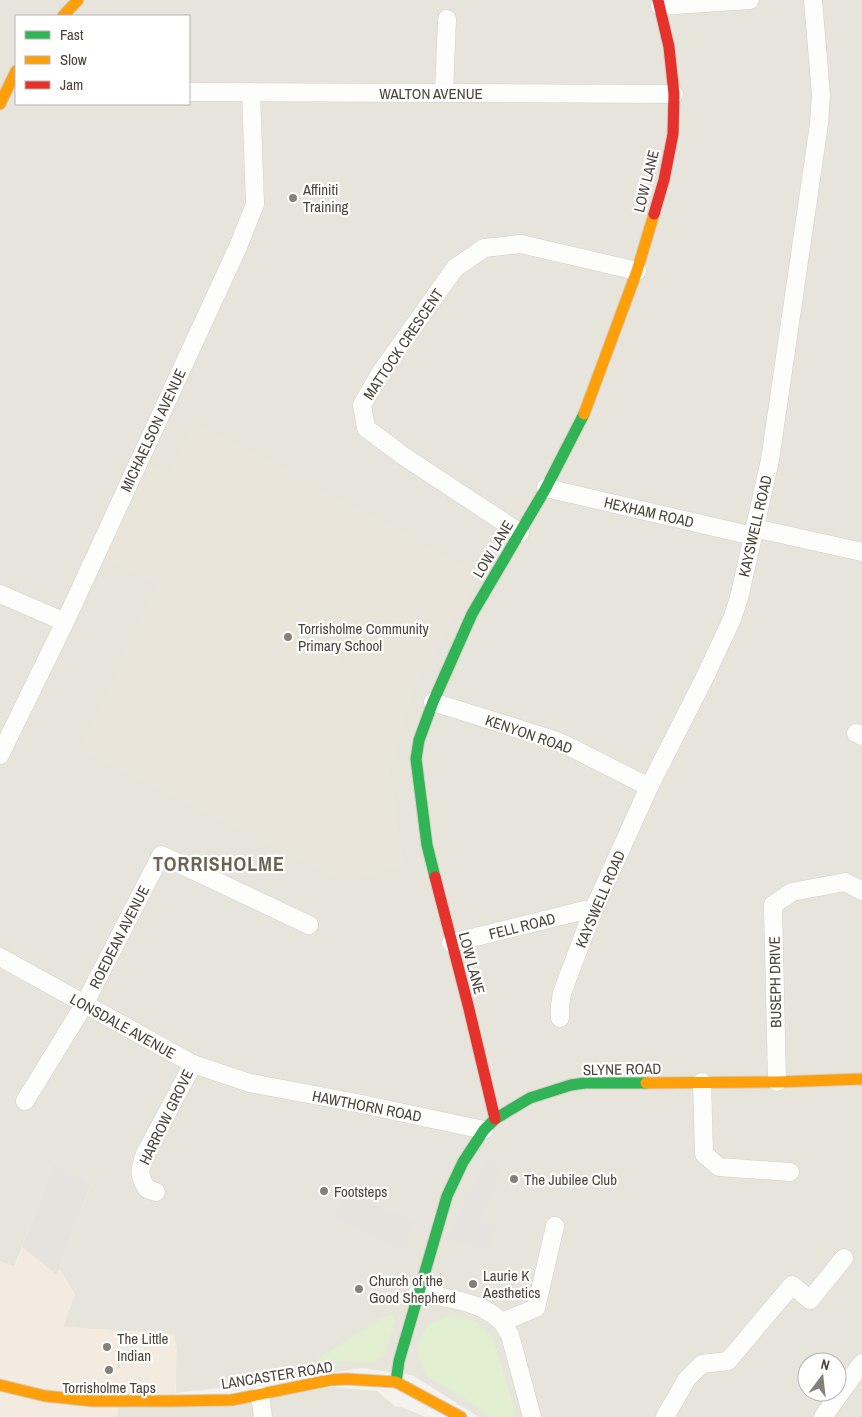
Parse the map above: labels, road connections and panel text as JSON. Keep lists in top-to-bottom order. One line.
{"streets":{"street":["WALTON AVENUE","LOW LANE","MATTOCK CRESCENT","MICHAELSON AVENUE","HEXHAM ROAD","KAYSWELL ROAD","KENYON ROAD","FELL ROAD","ROEDEAN AVENUE","BUSEPH DRIVE","LONSDALE AVENUE","SLYNE ROAD","HAWTHORN ROAD","HARROW GROVE","LANCASTER ROAD"]},"crossings":[["WALTON AVENUE","LOW LANE"],["WALTON AVENUE","MICHAELSON AVENUE"],["LOW LANE","MATTOCK CRESCENT"],["LOW LANE","HEXHAM ROAD"],["LOW LANE","KENYON ROAD"],["LOW LANE","FELL ROAD"],["LOW LANE","SLYNE ROAD"],["LOW LANE","HAWTHORN ROAD"],["HEXHAM ROAD","KAYSWELL ROAD"],["KAYSWELL ROAD","KENYON ROAD"],["KAYSWELL ROAD","FELL ROAD"],["ROEDEAN AVENUE","LONSDALE AVENUE"],["BUSEPH DRIVE","SLYNE ROAD"],["LONSDALE AVENUE","HAWTHORN ROAD"],["LONSDALE AVENUE","HARROW GROVE"],["SLYNE ROAD","HAWTHORN ROAD"],["SLYNE ROAD","LANCASTER ROAD"]],"districts":["TORRISHOLME"],"places":["Affiniti Training","Torrisholme Community Primary School","The Jubilee Club","Footsteps","Laurie K Aesthetics","Church of the Good Shepherd","The Little Indian","Torrisholme Taps"],"legend":["Fast","Slow","Jam"],"north":"top"}
